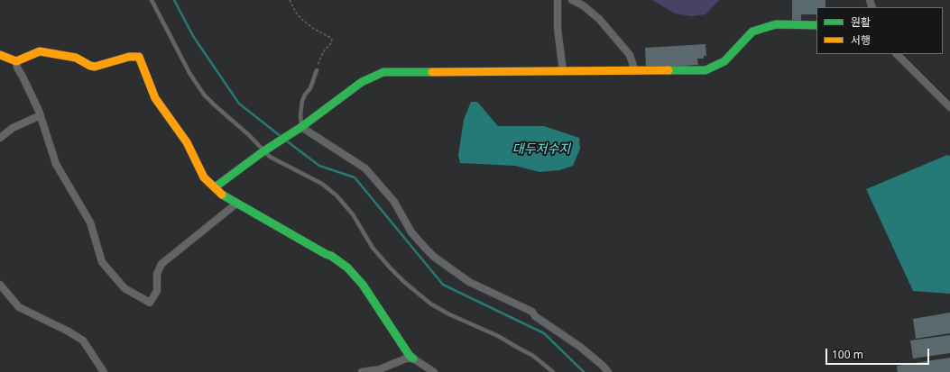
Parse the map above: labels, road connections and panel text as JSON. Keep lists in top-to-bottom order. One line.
{"water":["대두저수지"],"legend":["원활","서행"],"scale_bar":"100 m"}
